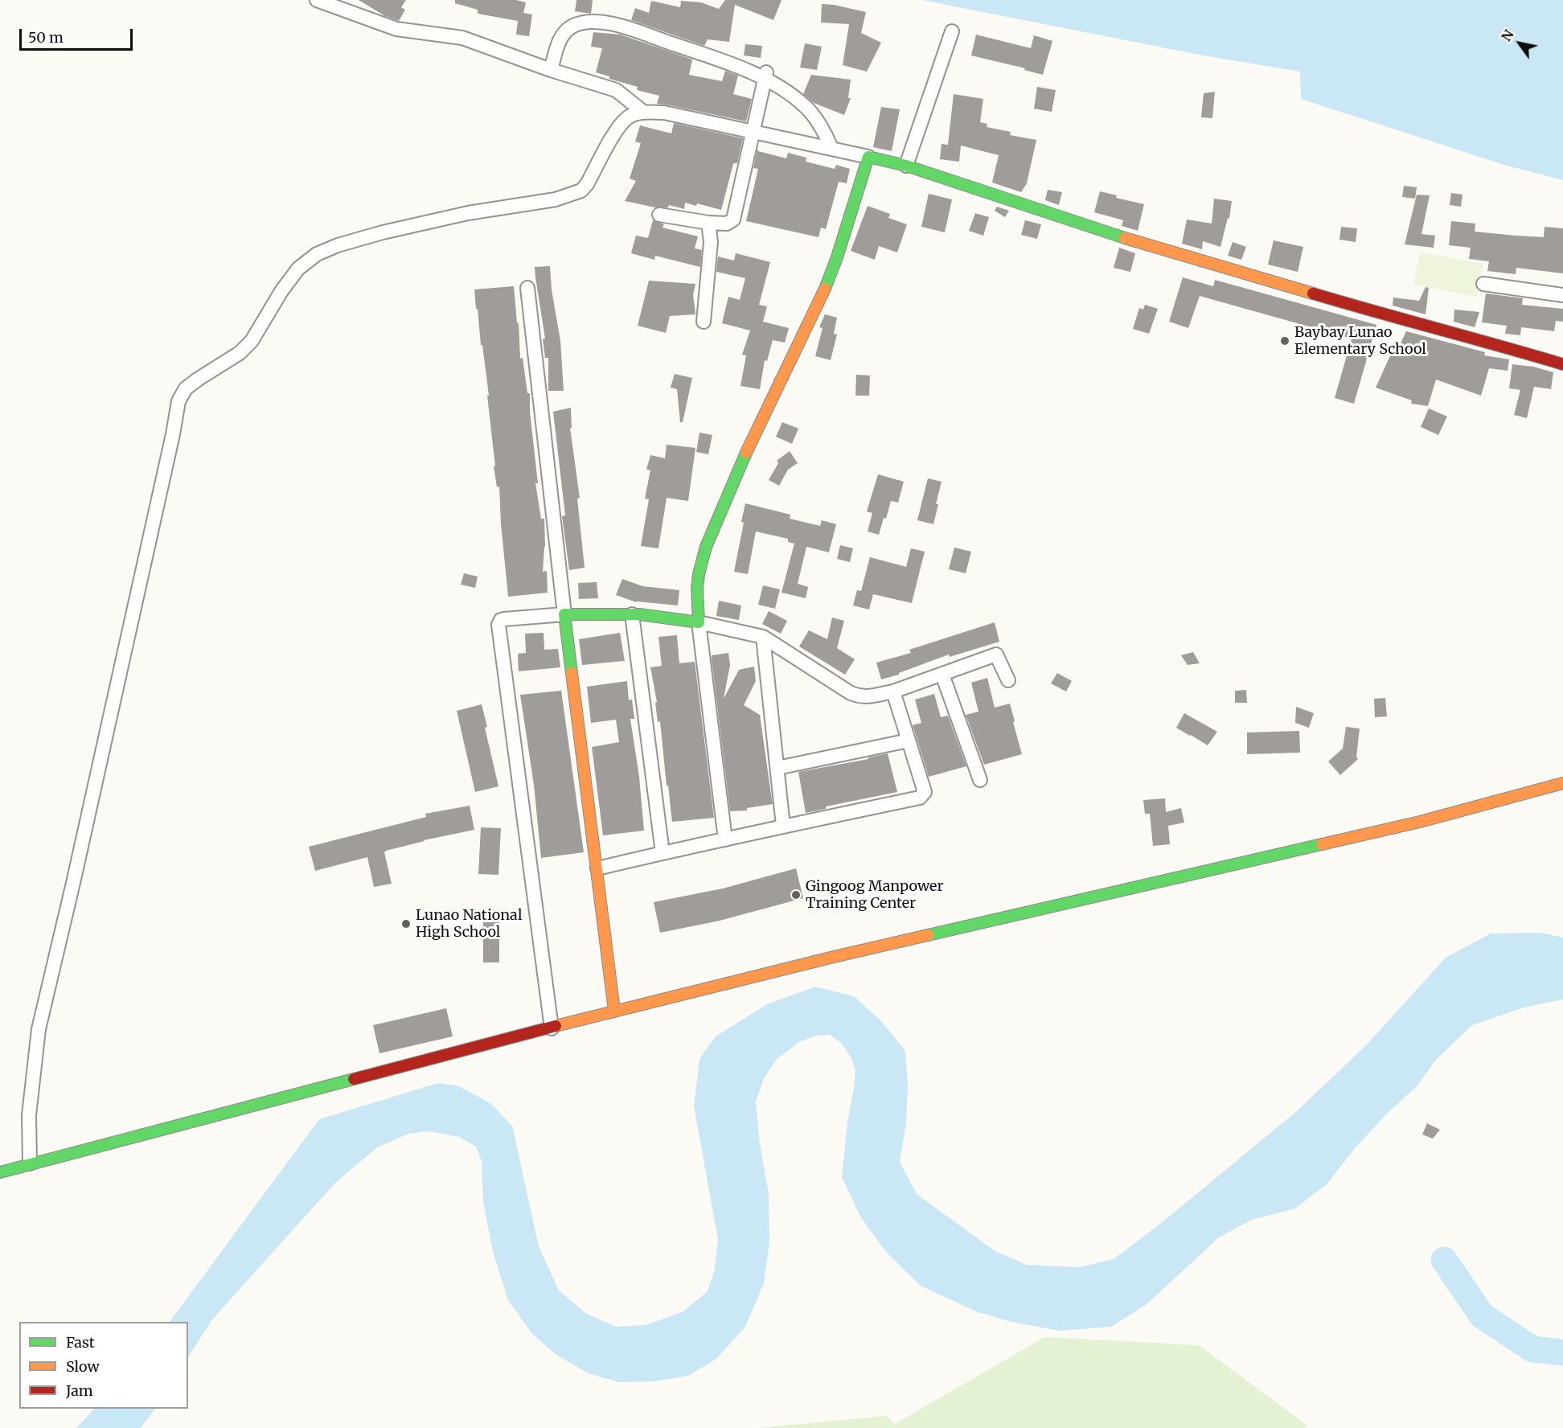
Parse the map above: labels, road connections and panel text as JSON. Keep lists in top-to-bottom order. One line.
{"places":["Baybay Lunao Elementary School","Gingoog Manpower Training Center","Lunao National High School"],"legend":["Fast","Slow","Jam"],"scale_bar":"50 m","north":"top left"}
